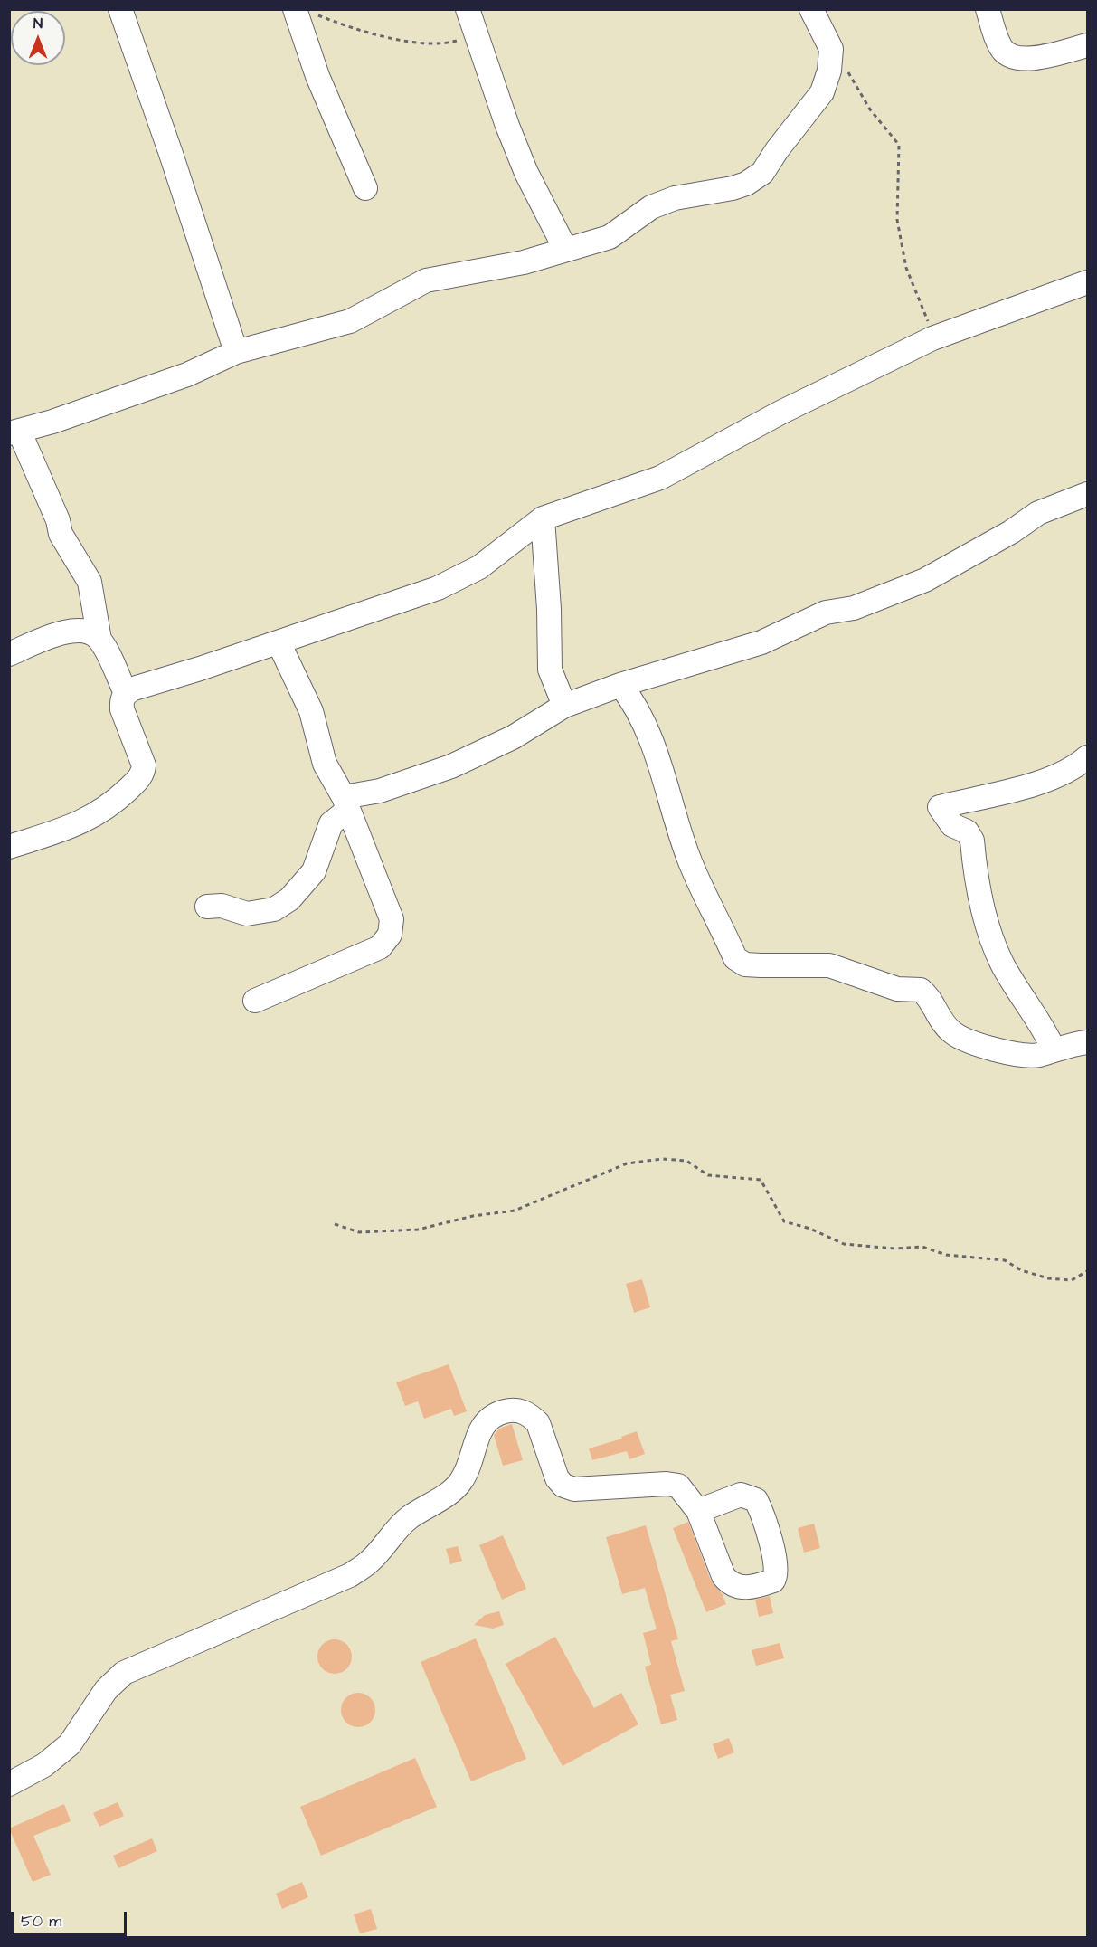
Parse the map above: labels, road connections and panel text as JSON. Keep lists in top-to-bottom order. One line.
{"scale_bar":"50 m","north":"top"}
